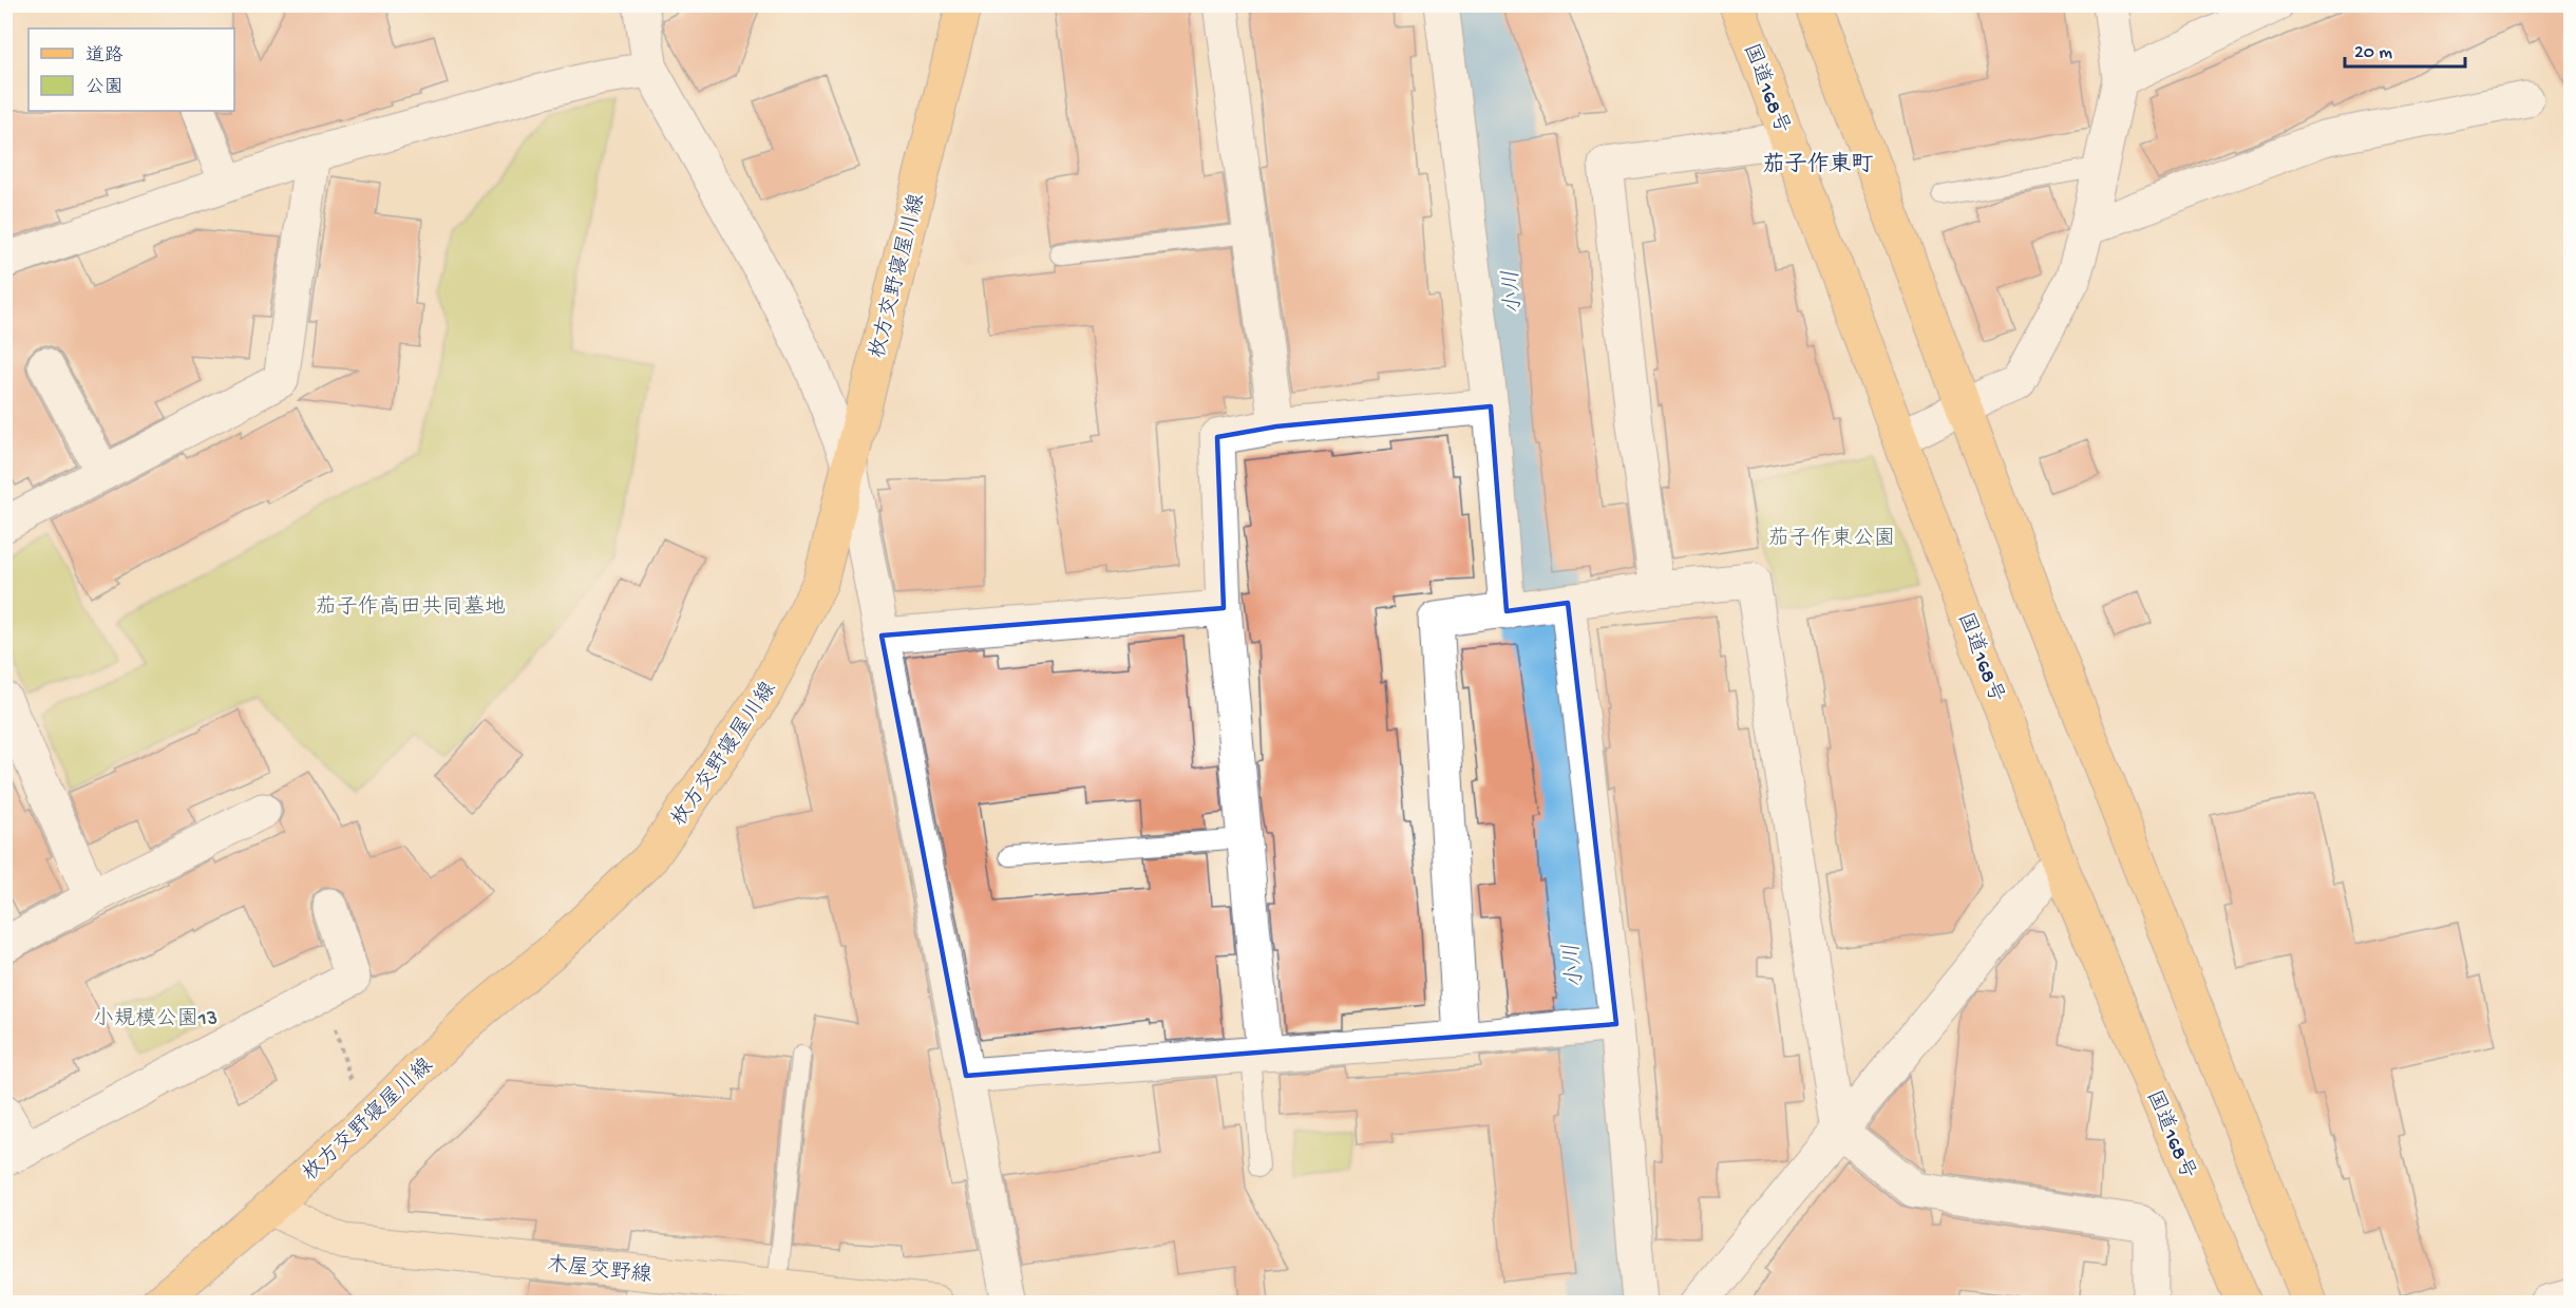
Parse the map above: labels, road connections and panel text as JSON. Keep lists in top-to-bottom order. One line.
{"streets":{"main road":["国道168号","枚方交野寝屋川線","木屋交野線"]},"crossings":[["枚方交野寝屋川線","木屋交野線"]],"districts":["茄子作東町"],"water":["小川"],"parks":["茄子作東公園","茄子作高田共同墓地","小規模公園13"],"legend":["道路","公園"],"scale_bar":"20 m"}
